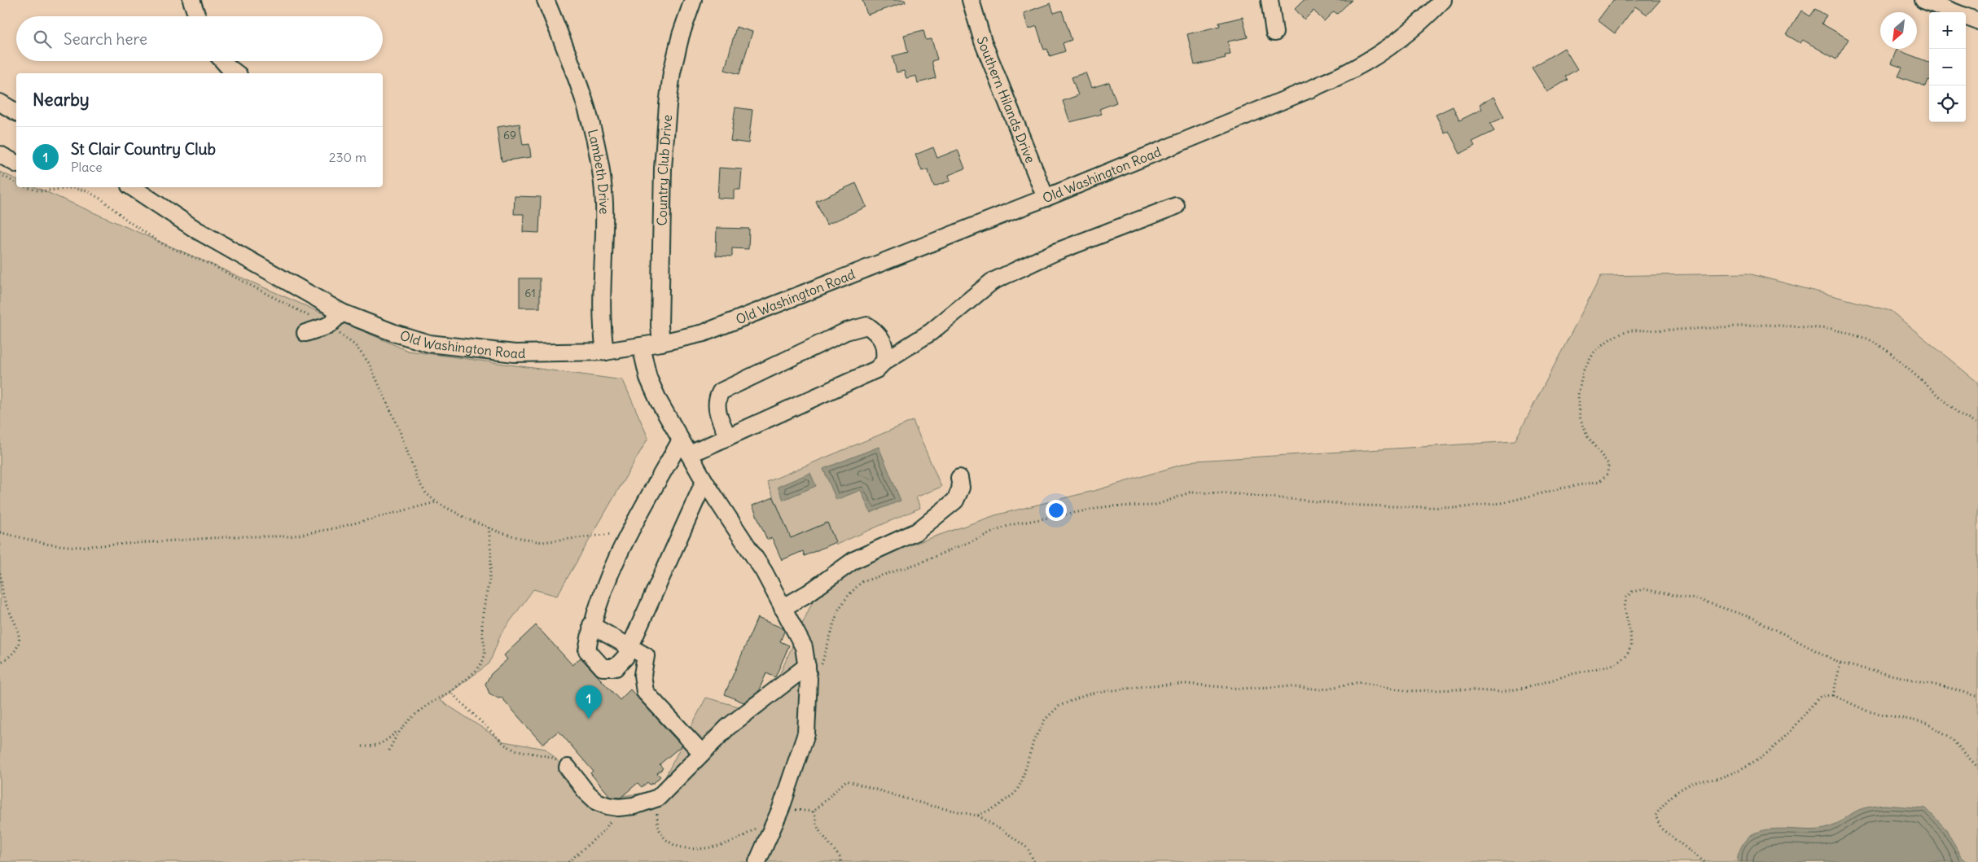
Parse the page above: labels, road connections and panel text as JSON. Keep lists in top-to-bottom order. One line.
{"streets":{"street":["Southern Hilands Drive","Country Club Drive","Lambeth Drive","Old Washington Road"]},"crossings":[["Southern Hilands Drive","Old Washington Road"],["Country Club Drive","Old Washington Road"],["Lambeth Drive","Old Washington Road"]],"house_numbers":["69","61"],"north":"bottom left","page":{"map_buttons":["+","−"],"search":"Search here","heading":"Nearby","list":[{"mark":"1","name":"St Clair Country Club","note":"Place","value":"230 m"}],"pins":"1"}}
